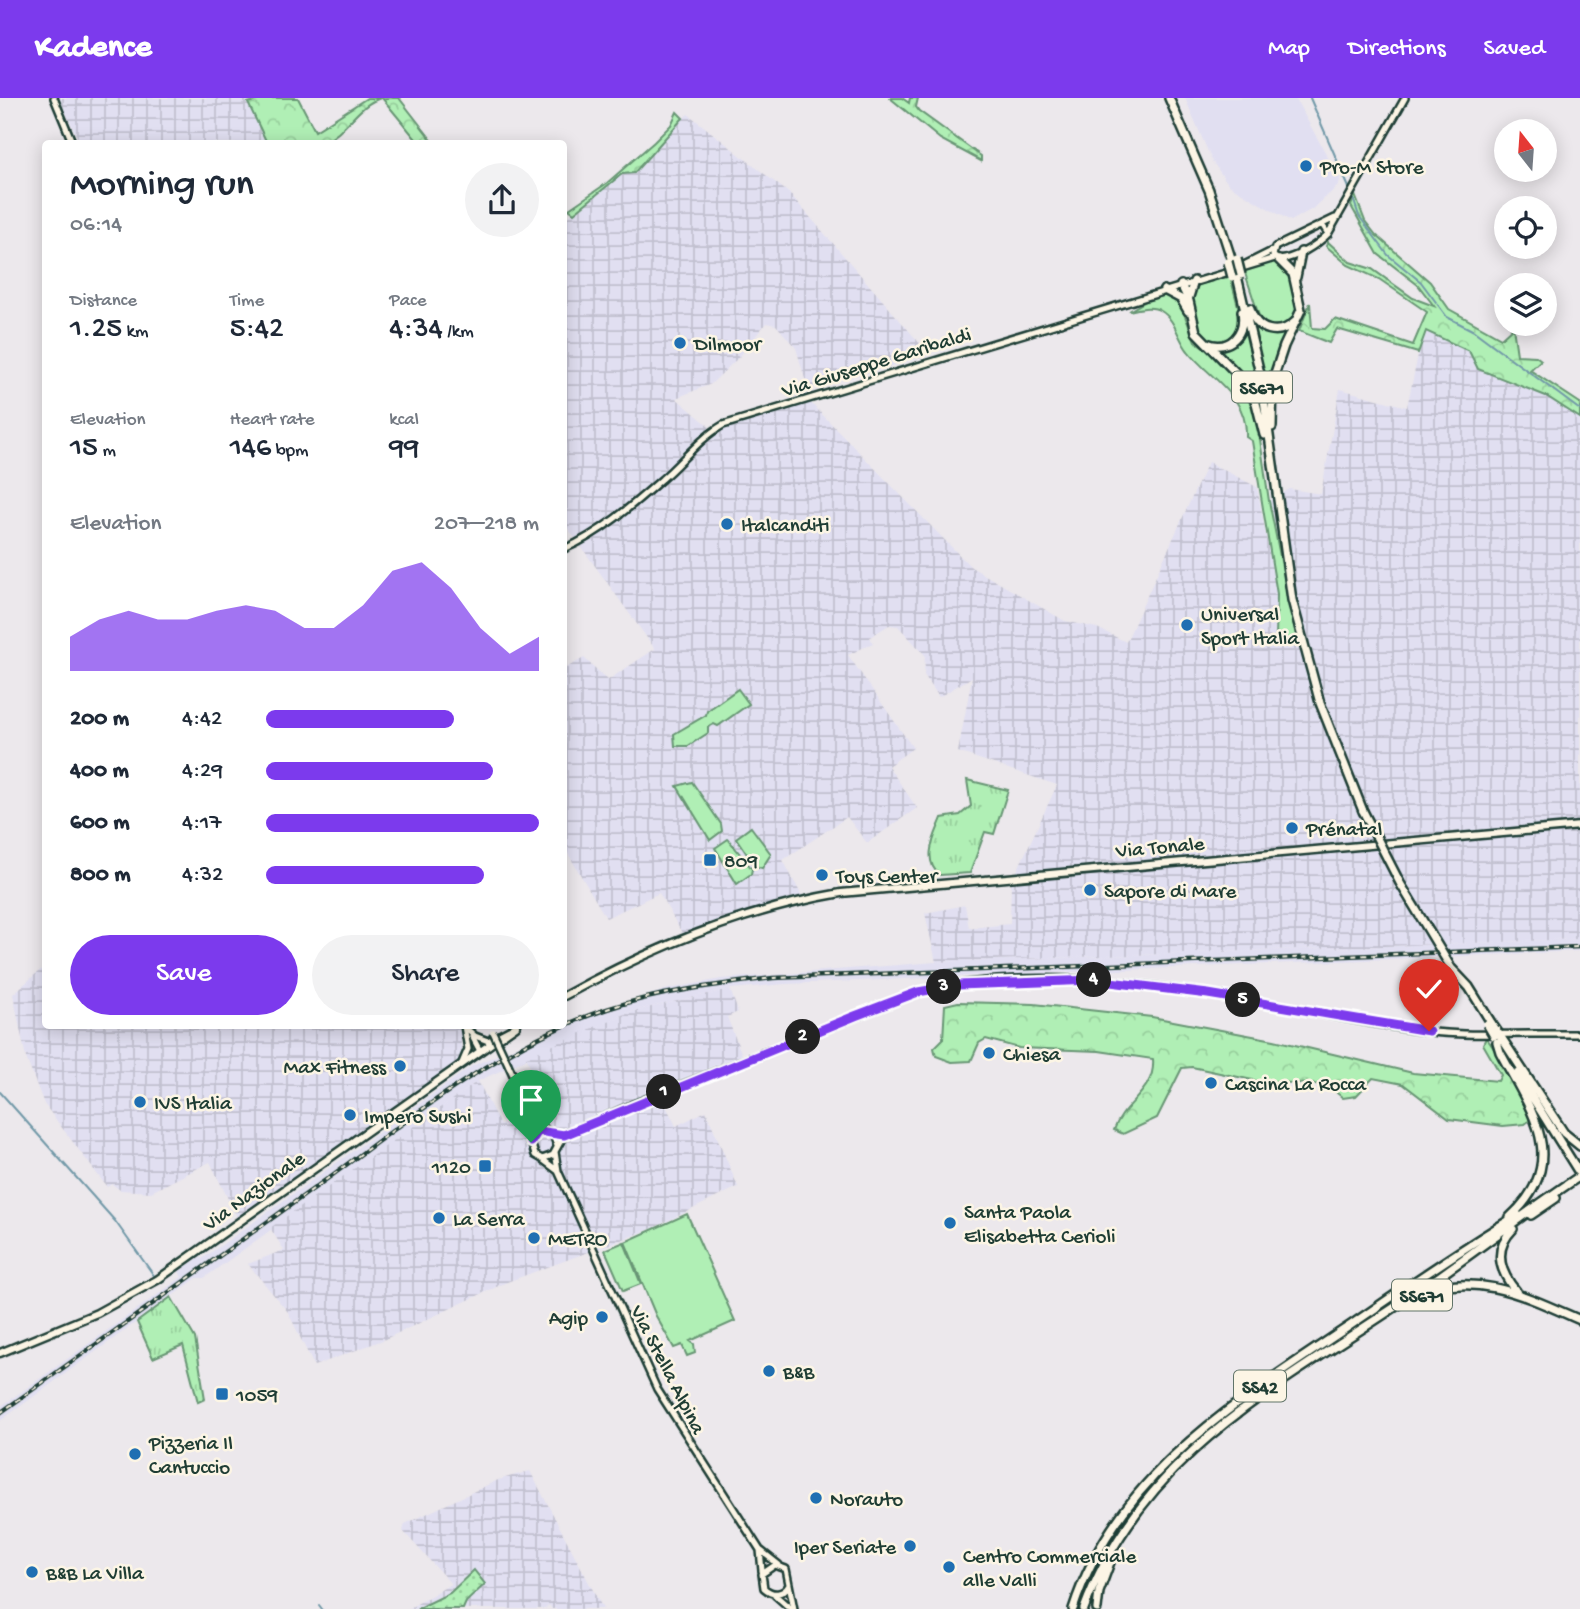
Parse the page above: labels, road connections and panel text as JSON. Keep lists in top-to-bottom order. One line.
{"streets":{"highway":["SS671","SS42"],"main road":["Via Tonale","Via Nazionale"],"street":["Via Giuseppe Garibaldi","Via Stella Alpina"]},"crossings":[["Via Giuseppe Garibaldi","SS671"],["SS671","SS42"]],"places":{"other":["Pro-M Store","Dilmoor","Italcanditi","Universal Sport Italia","Prénatal","Toys Center","Sapore di Mare","Chiesa","Max Fitness","Cascina La Rocca","IVS Italia","Impero Sushi","La Serra","Santa Paola Elisabetta Cerioli","METRO","Agip","B&B","Pizzeria Il Cantuccio","Norauto","Iper Seriate","Centro Commerciale alle Valli","B&B La Villa"],"transit":["809","1120","1059"]},"north":"top","page":{"header":"Kadence","nav":["Map","Directions","Saved"],"heading":["Morning run","06:14"],"stats":[["Distance","1.25 km"],["Time","5:42"],["Pace","4:34 /km"],["Elevation","15 m"],["Heart rate","146 bpm"],["kcal","99"]],"chart":["Elevation","207–218 m"],"list":[{"name":"200 m","note":"4:42"},{"name":"400 m","note":"4:29"},{"name":"600 m","note":"4:17"},{"name":"800 m","note":"4:32"}],"buttons":["Save","Share"],"pins":["4","3","5","2","1"]}}
